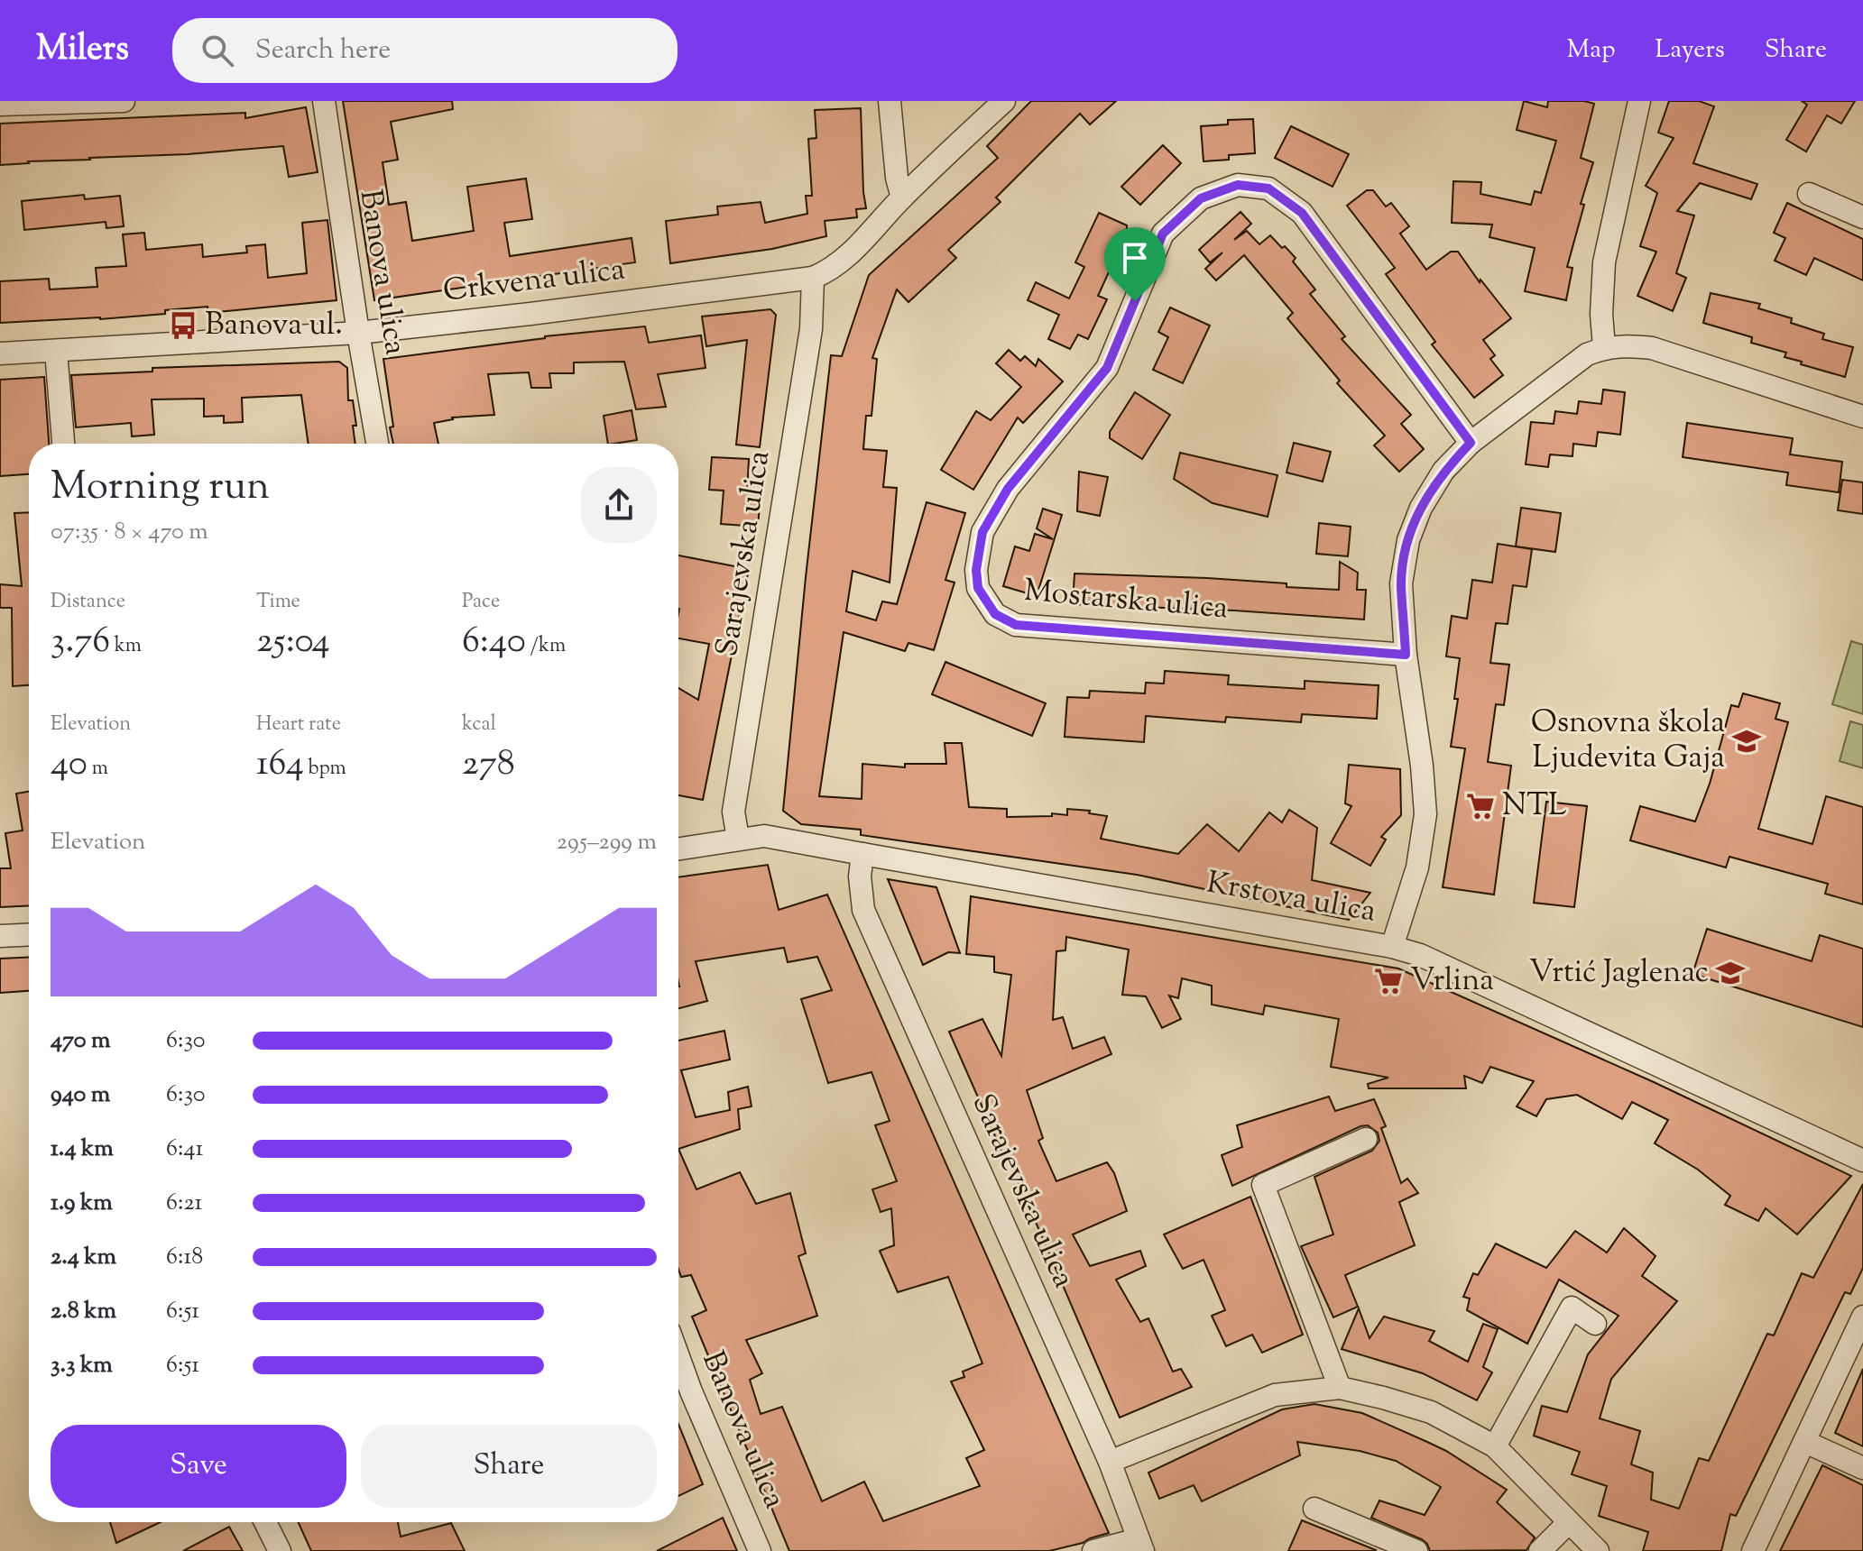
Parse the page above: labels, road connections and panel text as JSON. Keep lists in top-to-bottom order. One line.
{"streets":{"street":["Banova ulica","Crkvena ulica","Sarajevska ulica","Mostarska ulica","Krstova ulica"]},"crossings":[["Banova ulica","Crkvena ulica"],["Crkvena ulica","Sarajevska ulica"],["Sarajevska ulica","Krstova ulica"]],"places":{"bus stop":["Banova ul."],"school or university":["Osnovna škola Ljudevita Gaja","Vrtić Jaglenac"],"supermarket":["NTL","Vrlina"]},"page":{"header":"Milers","search":"Search here","nav":["Map","Layers","Share"],"heading":["Morning run","07:35 · 8 × 470 m"],"stats":[["Distance","3.76 km"],["Time","25:04"],["Pace","6:40 /km"],["Elevation","40 m"],["Heart rate","164 bpm"],["kcal","278"]],"chart":["Elevation","295–299 m"],"list":[{"name":"470 m","note":"6:30"},{"name":"940 m","note":"6:30"},{"name":"1.4 km","note":"6:41"},{"name":"1.9 km","note":"6:21"},{"name":"2.4 km","note":"6:18"},{"name":"2.8 km","note":"6:51"},{"name":"3.3 km","note":"6:51"}],"buttons":["Save","Share"]}}
